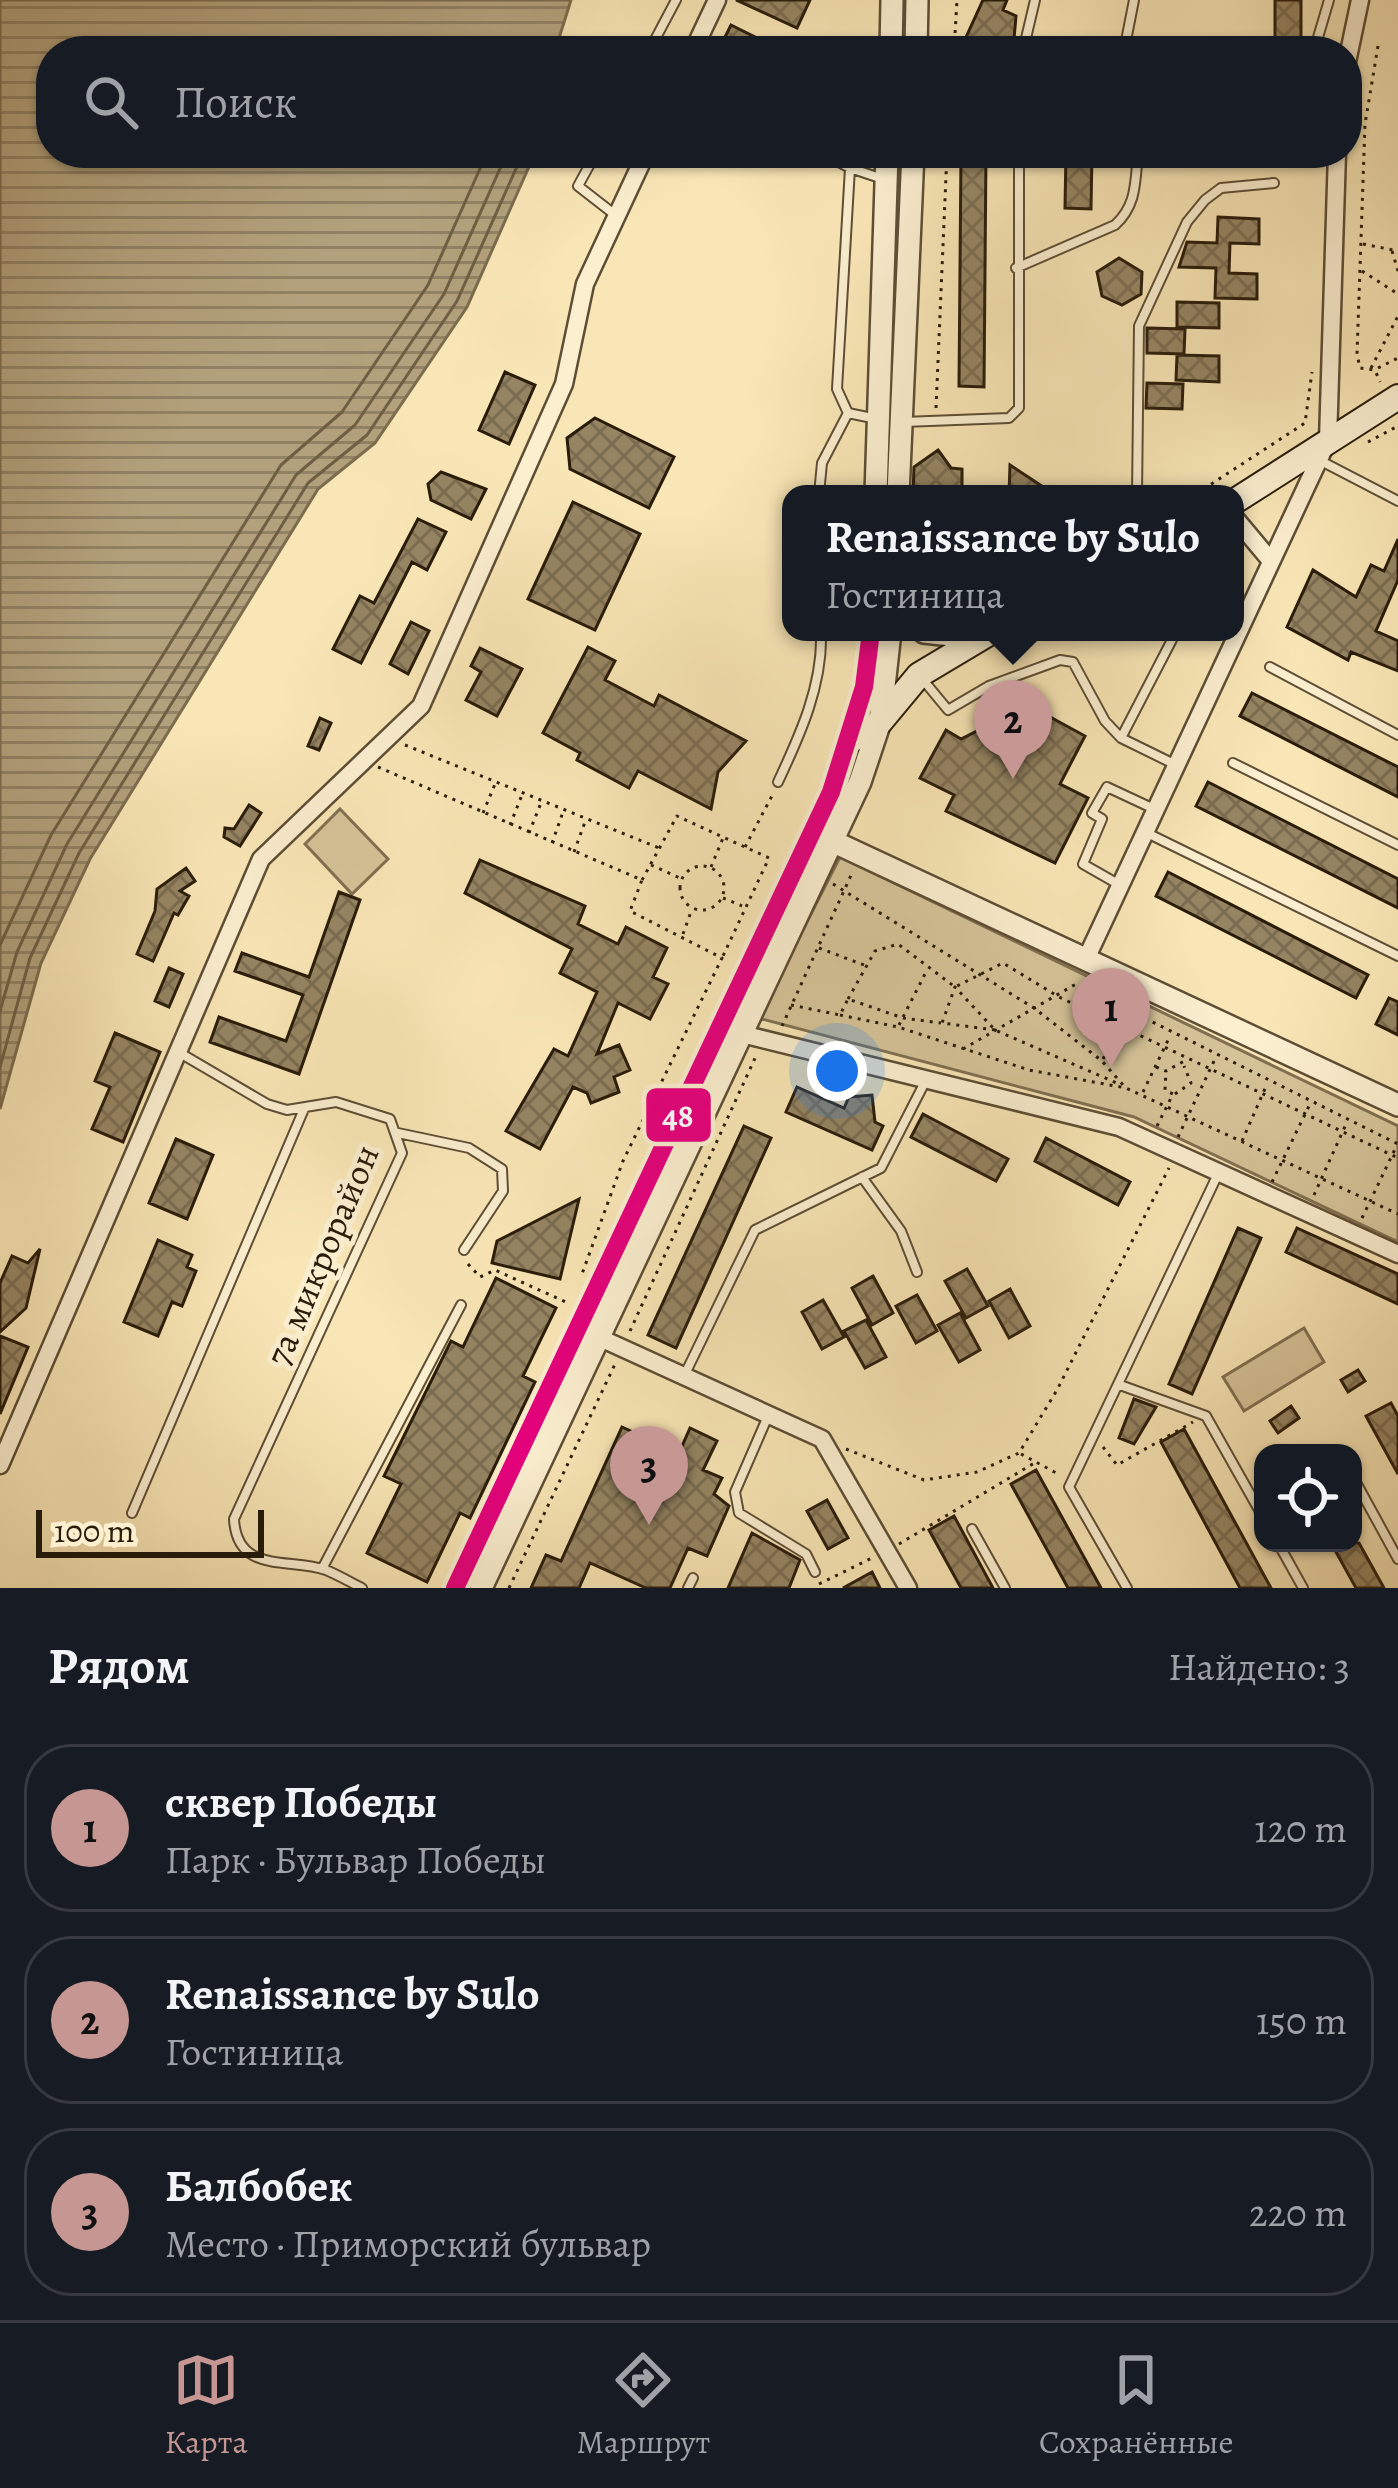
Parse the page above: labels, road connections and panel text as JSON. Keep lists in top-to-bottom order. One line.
{"streets":{"lane":["7а микрорайон"]},"lines":["transit line 48"],"scale_bar":"100 m","page":{"search":"Поиск","popup":["Renaissance by Sulo","Гостиница"],"pins":["2","1","3"],"scale":"100 m","heading":["Рядом","Найдено: 3"],"list":[{"mark":"1","name":"сквер Победы","note":"Парк · Бульвар Победы","value":"120 m"},{"mark":"2","name":"Renaissance by Sulo","note":"Гостиница","value":"150 m"},{"mark":"3","name":"Балбобек","note":"Место · Приморский бульвар","value":"220 m"}],"nav":["Карта","Маршрут","Сохранённые"]}}
